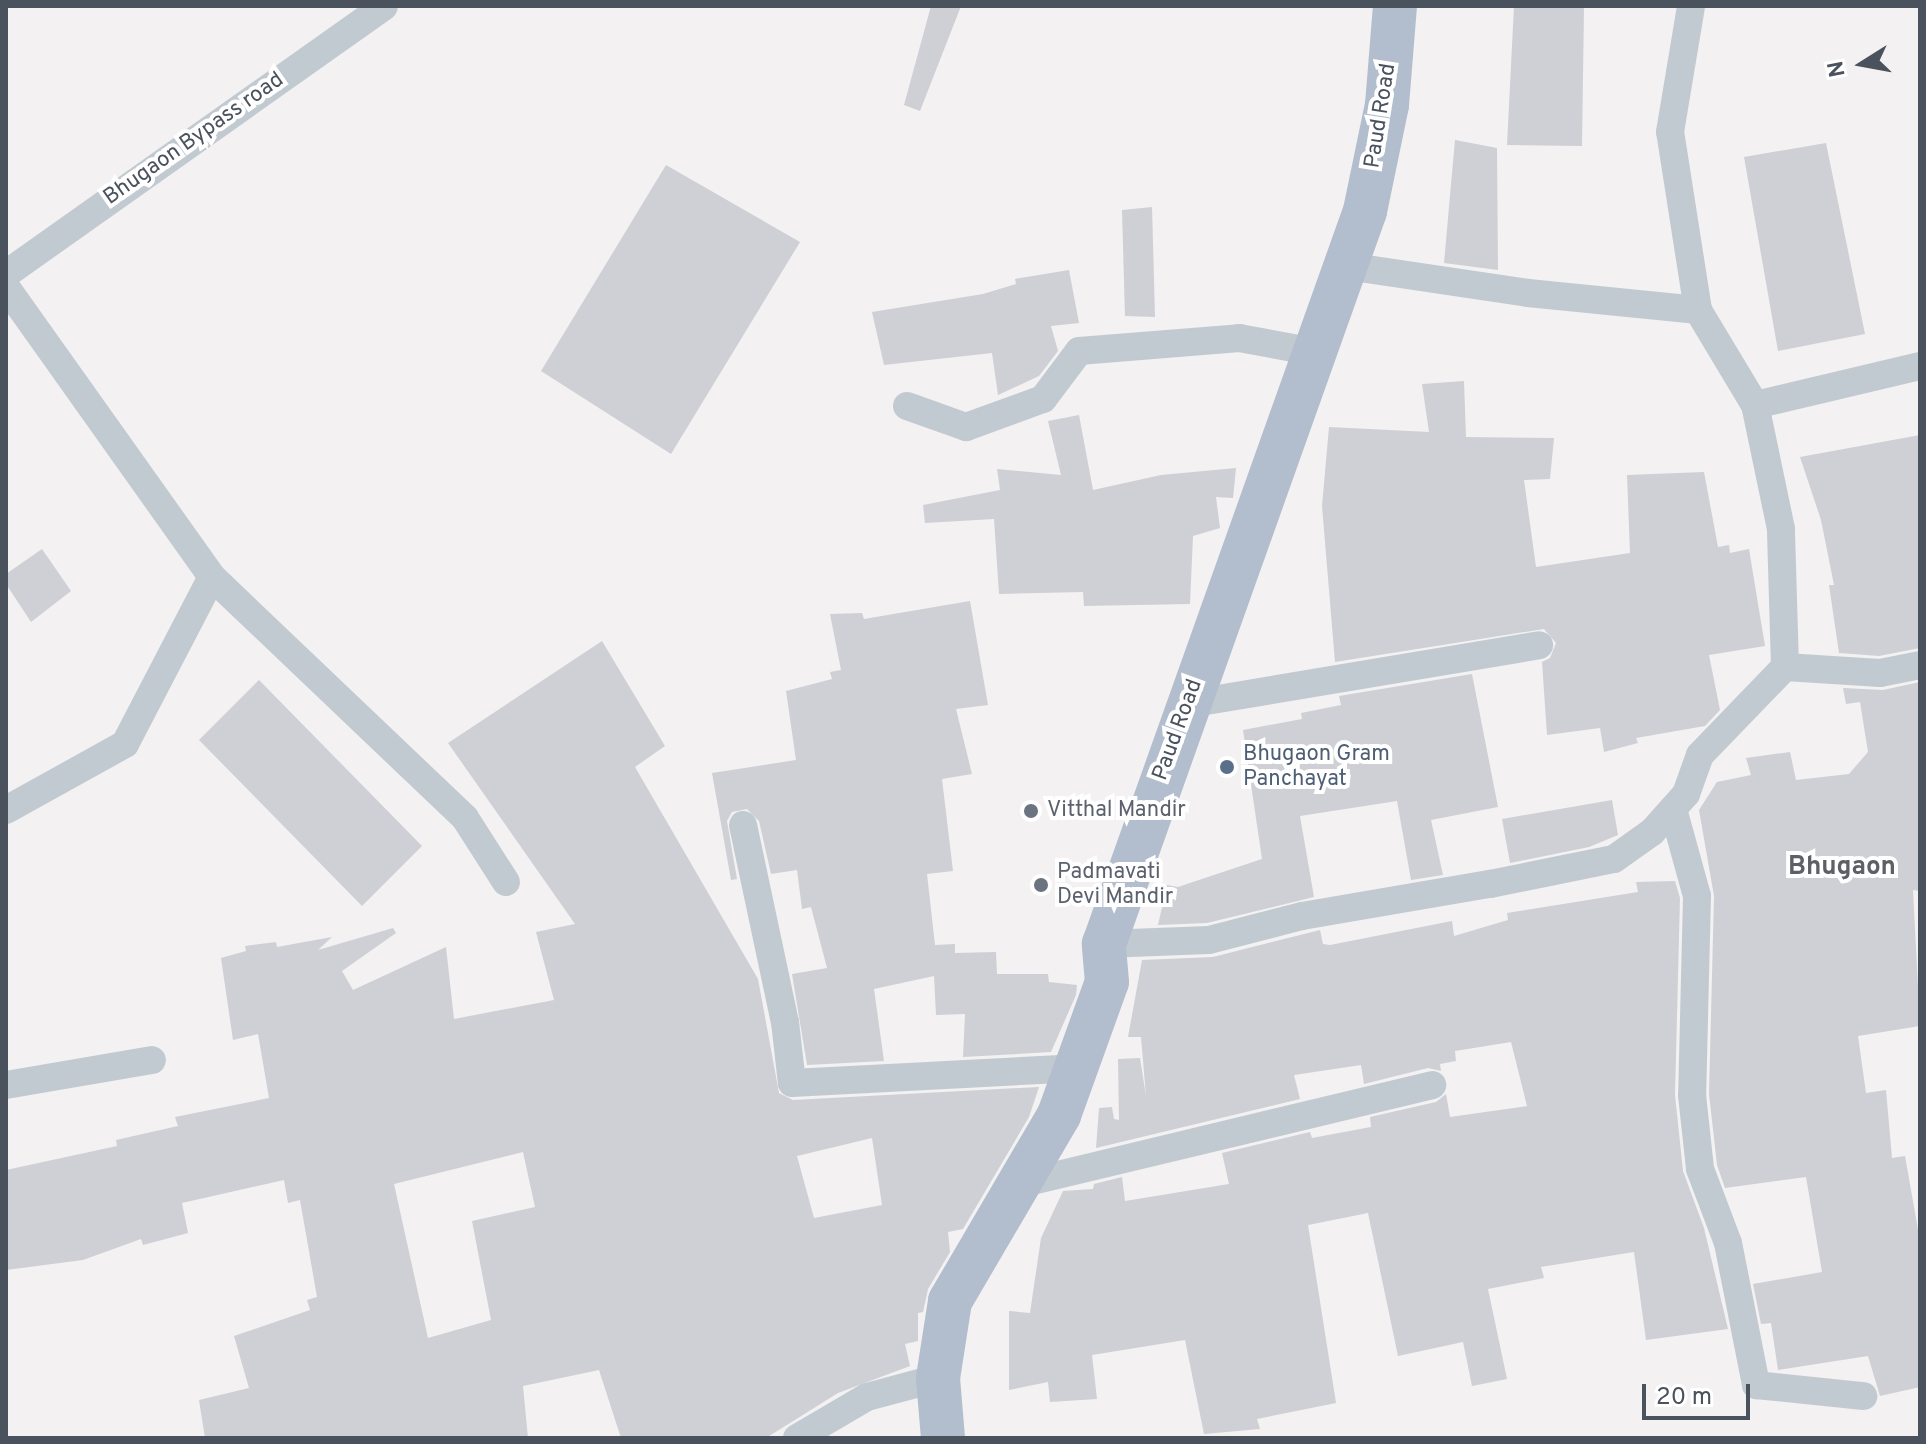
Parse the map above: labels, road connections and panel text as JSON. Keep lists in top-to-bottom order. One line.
{"streets":{"main road":["Paud Road"],"street":["Bhugaon Bypass road"]},"districts":["Bhugaon"],"places":["Bhugaon Gram Panchayat","Vitthal Mandir","Padmavati Devi Mandir"],"scale_bar":"20 m","north":"left"}
